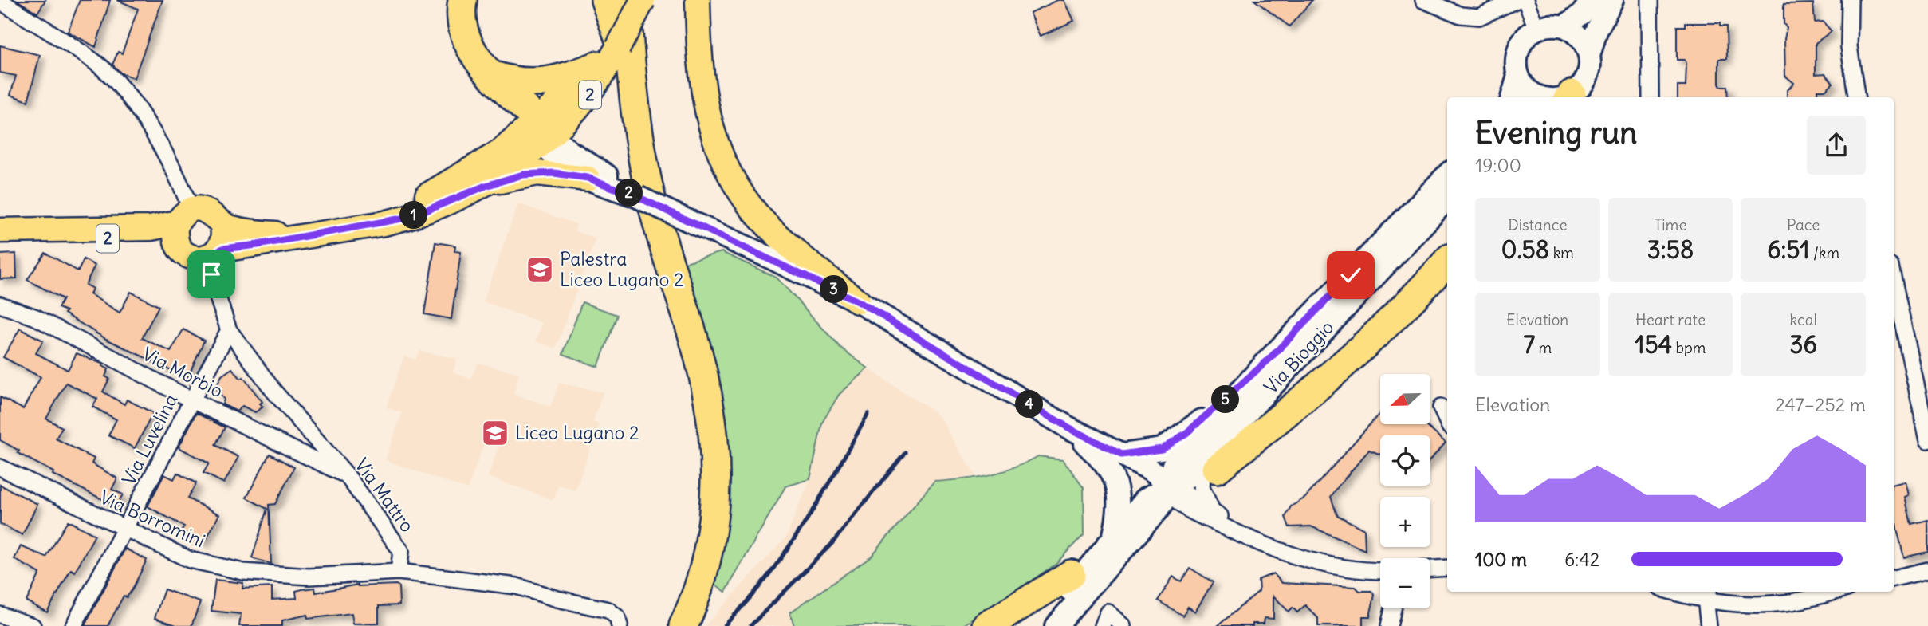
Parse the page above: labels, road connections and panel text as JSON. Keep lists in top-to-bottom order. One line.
{"streets":{"main road":["2","Via Bioggio"],"street":["Via Morbio","Via Luvelina","Via Mattro","Via Borromini"]},"crossings":[["2","Via Mattro"],["Via Morbio","Via Luvelina"],["Via Morbio","Via Mattro"],["Via Luvelina","Via Mattro"],["Via Luvelina","Via Borromini"],["Via Mattro","Via Borromini"]],"places":{"school or university":["Palestra Liceo Lugano 2","Liceo Lugano 2"]},"north":"left","page":{"heading":["Evening run","19:00"],"pins":["2","1","3","5","4"],"stats":[["Distance","0.58 km"],["Time","3:58"],["Pace","6:51 /km"],["Elevation","7 m"],["Heart rate","154 bpm"],["kcal","36"]],"map_buttons":["+","−"],"chart":["Elevation","247–252 m"],"list":[{"name":"100 m","note":"6:42"}]}}
